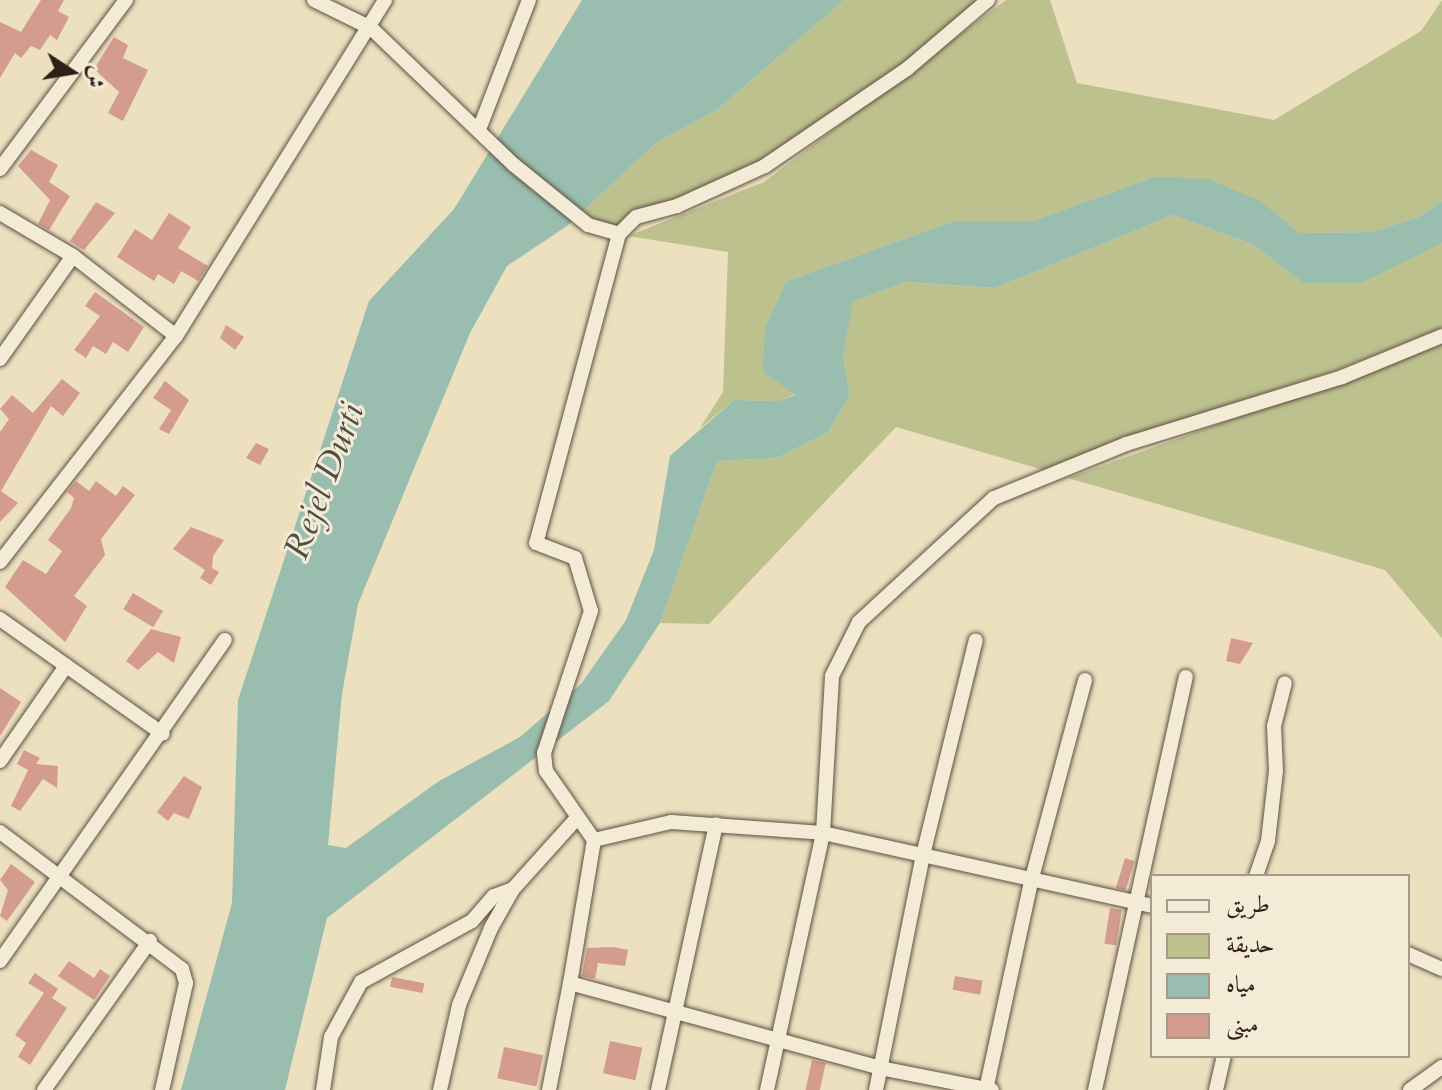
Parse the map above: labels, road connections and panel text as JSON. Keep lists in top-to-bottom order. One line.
{"water":["Rejel Durti"],"legend":["طريق","حديقة","مياه","مبنى"],"north":"right"}
